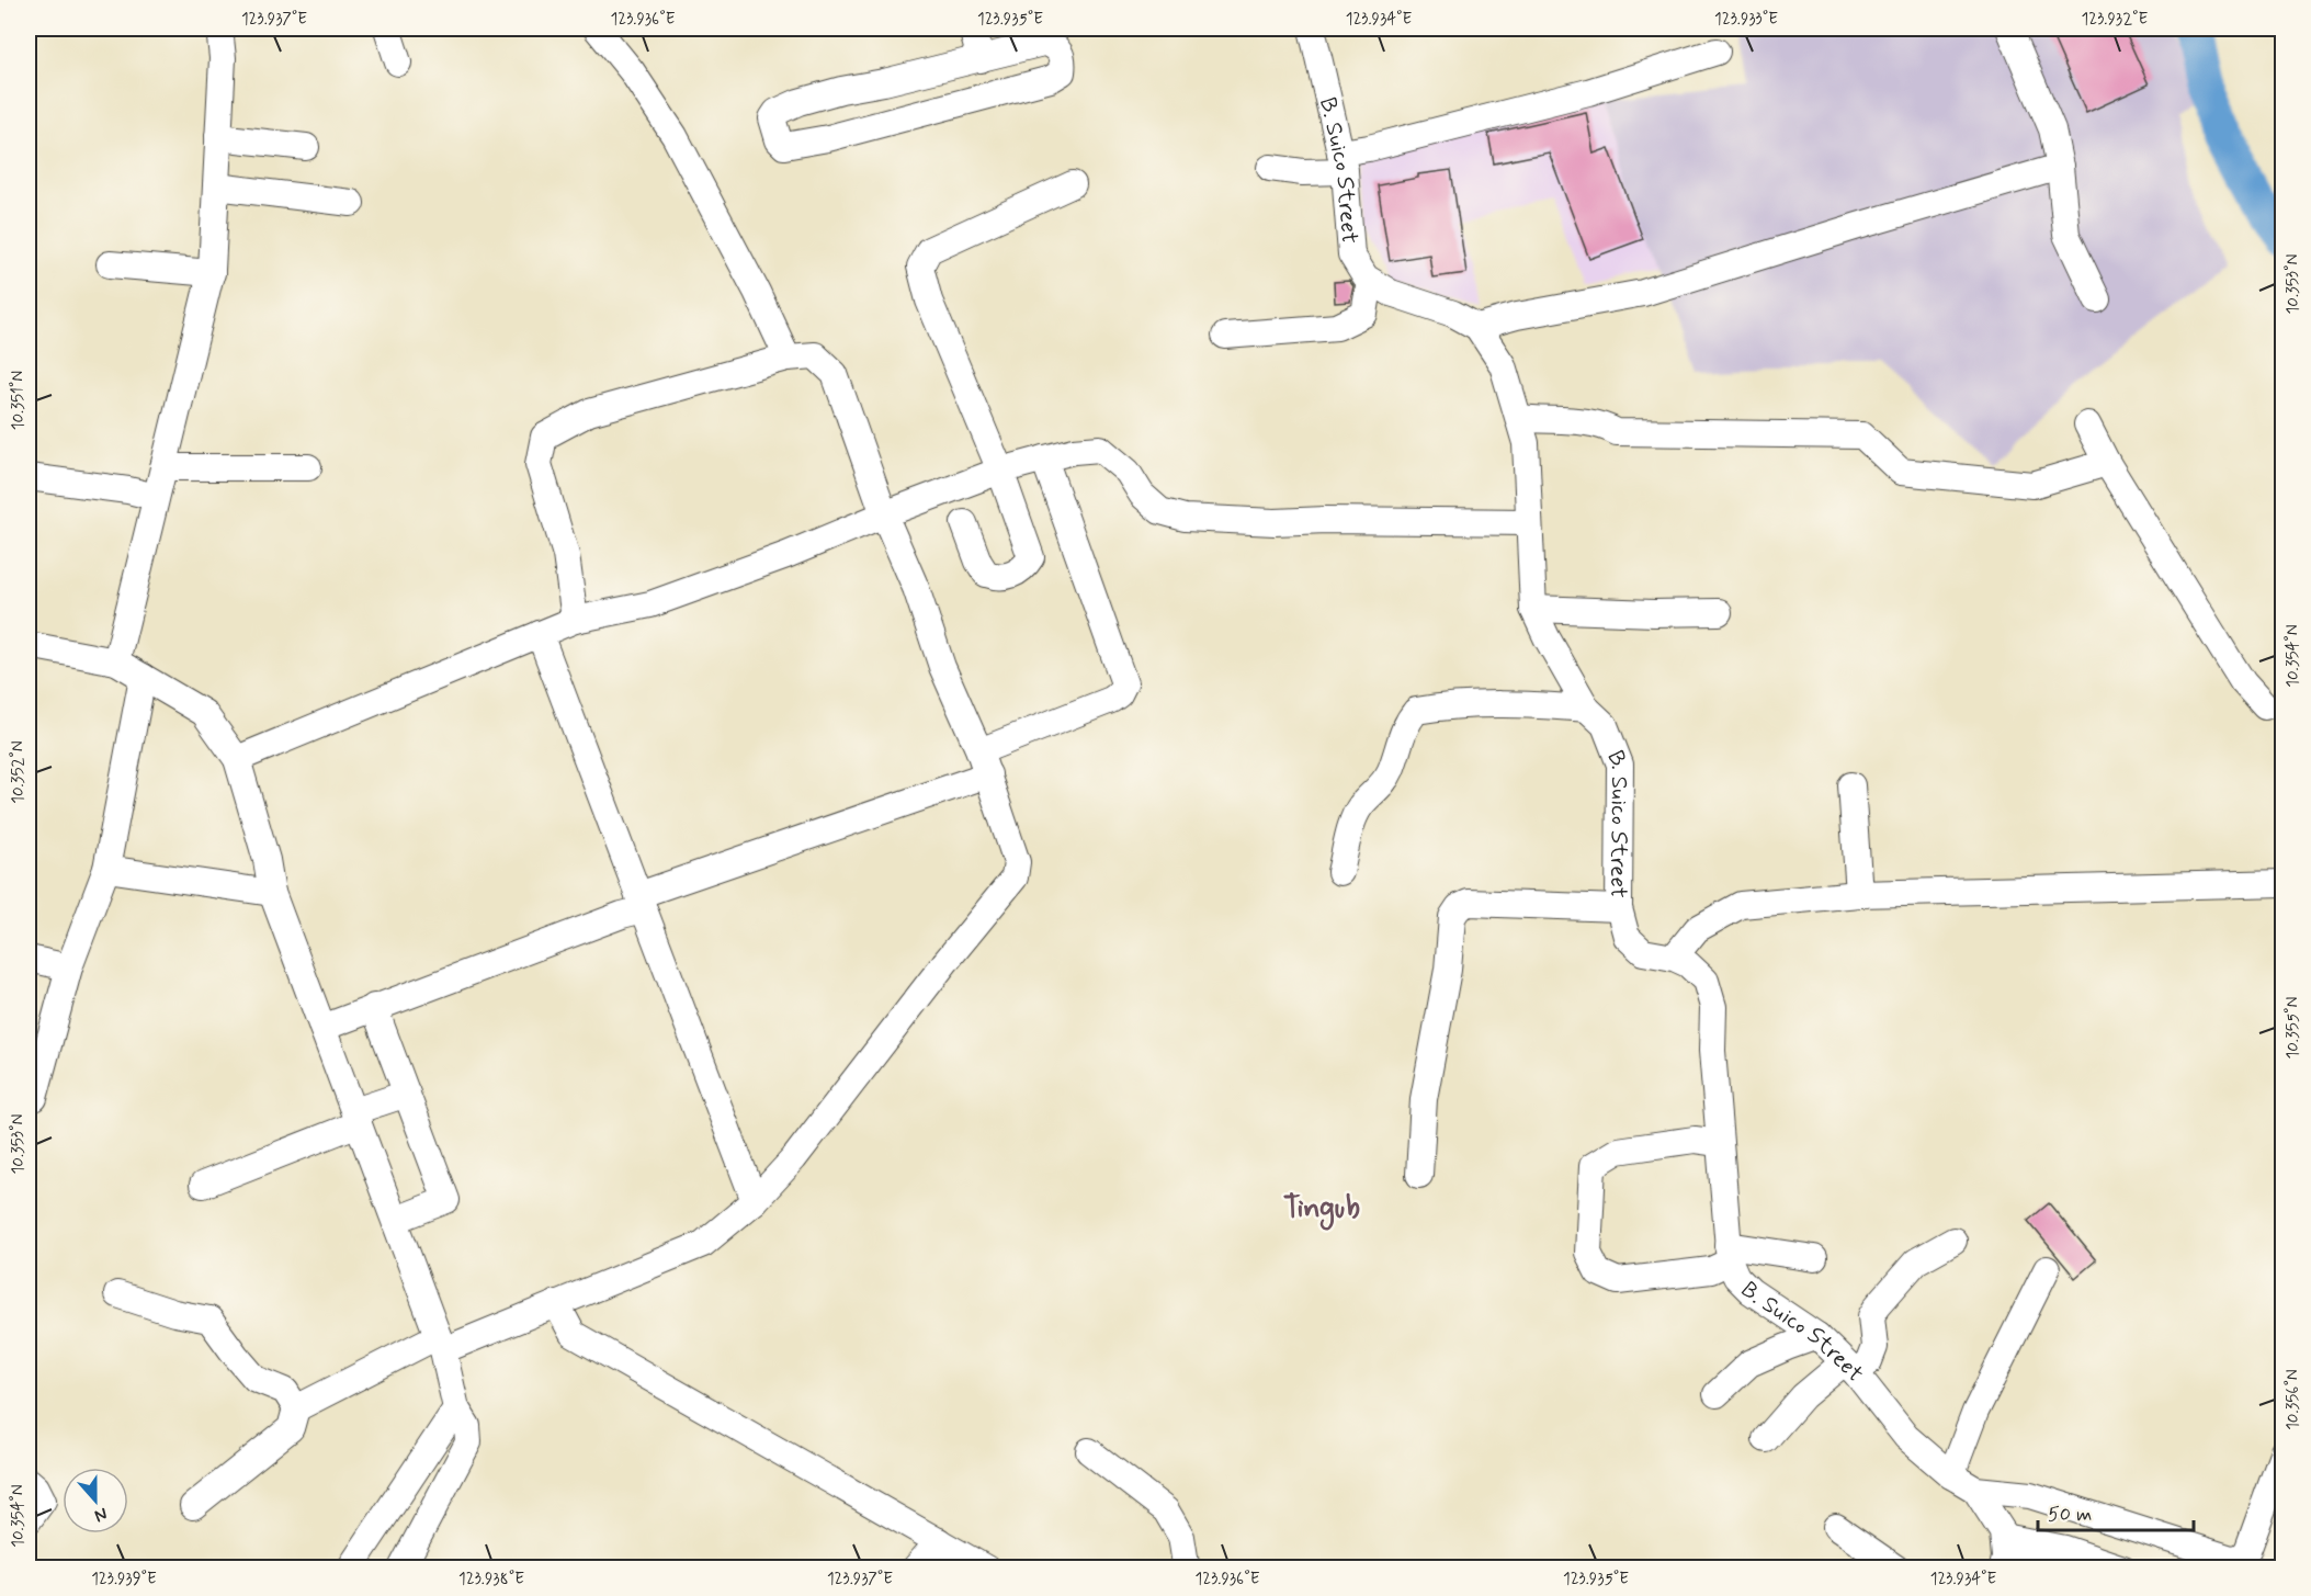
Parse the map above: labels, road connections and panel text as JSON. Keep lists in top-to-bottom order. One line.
{"streets":{"street":["B. Suico Street"]},"districts":["Tingub"],"scale_bar":"50 m","north":"bottom","coordinates":["123.937°E","123.936°E","123.935°E","123.934°E","123.933°E","123.932°E","10.353°N","10.351°N","10.354°N","10.352°N","10.355°N","10.356°N","123.939°E","123.938°E"]}
